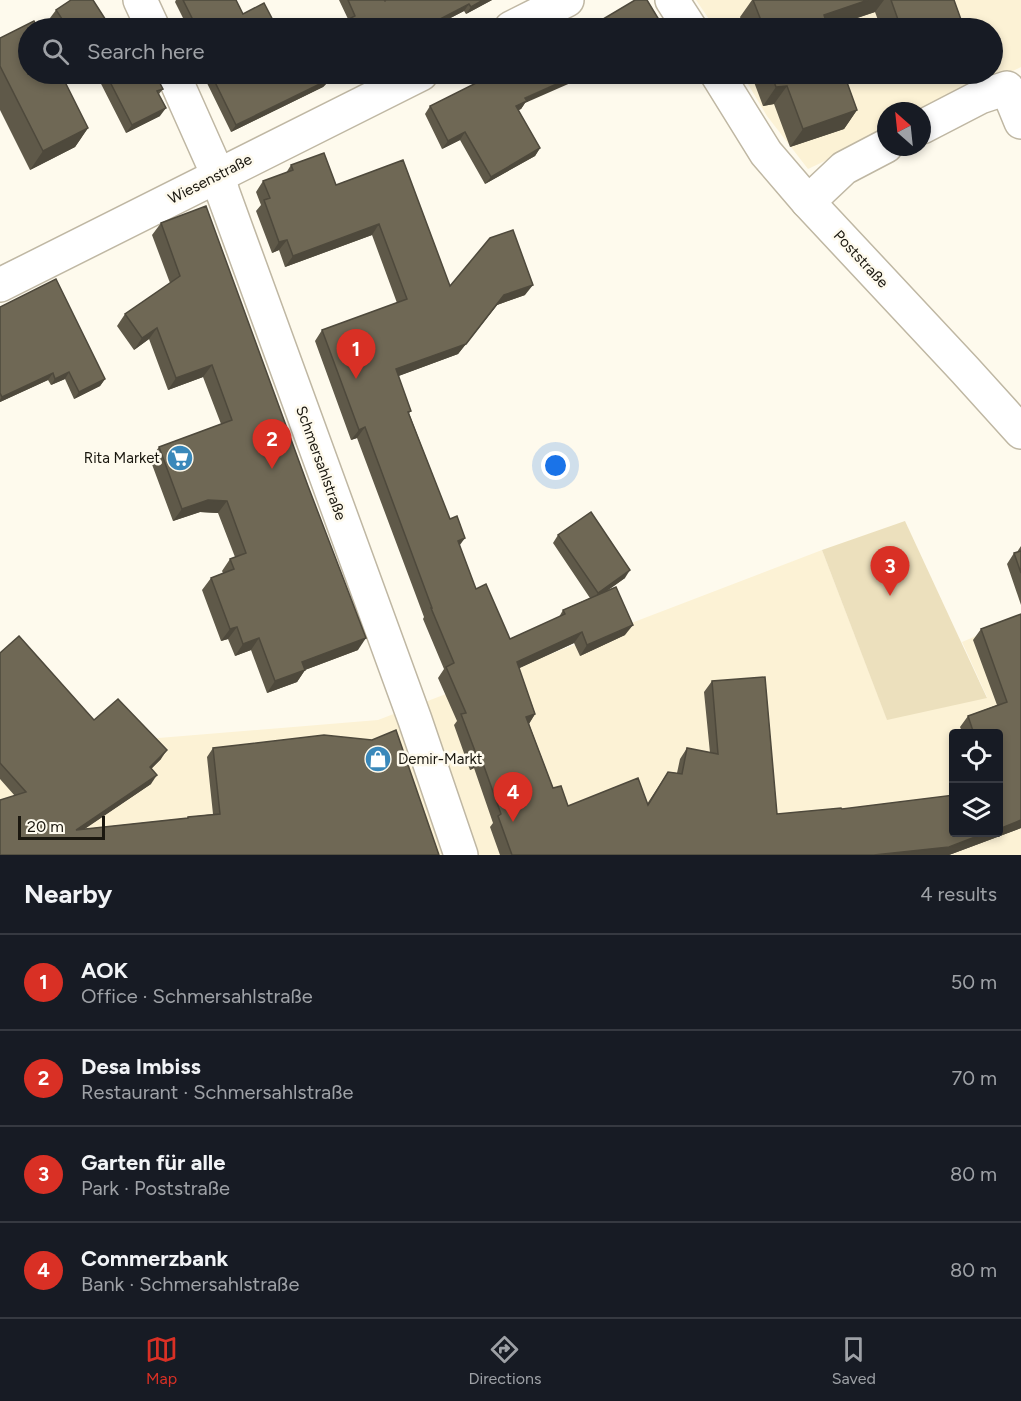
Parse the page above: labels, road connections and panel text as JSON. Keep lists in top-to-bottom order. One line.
{"streets":{"street":["Wiesenstraße","Poststraße","Schmersahlstraße"]},"crossings":[["Wiesenstraße","Schmersahlstraße"]],"places":{"supermarket":["Rita Market"],"shop":["Demir-Markt"]},"scale_bar":"20 m","north":"top left","page":{"search":"Search here","pins":["1","2","3","4"],"scale":"20 m","heading":["Nearby","4 results"],"list":[{"mark":"1","name":"AOK","note":"Office · Schmersahlstraße","value":"50 m"},{"mark":"2","name":"Desa Imbiss","note":"Restaurant · Schmersahlstraße","value":"70 m"},{"mark":"3","name":"Garten für alle","note":"Park · Poststraße","value":"80 m"},{"mark":"4","name":"Commerzbank","note":"Bank · Schmersahlstraße","value":"80 m"}],"nav":["Map","Directions","Saved"]}}
